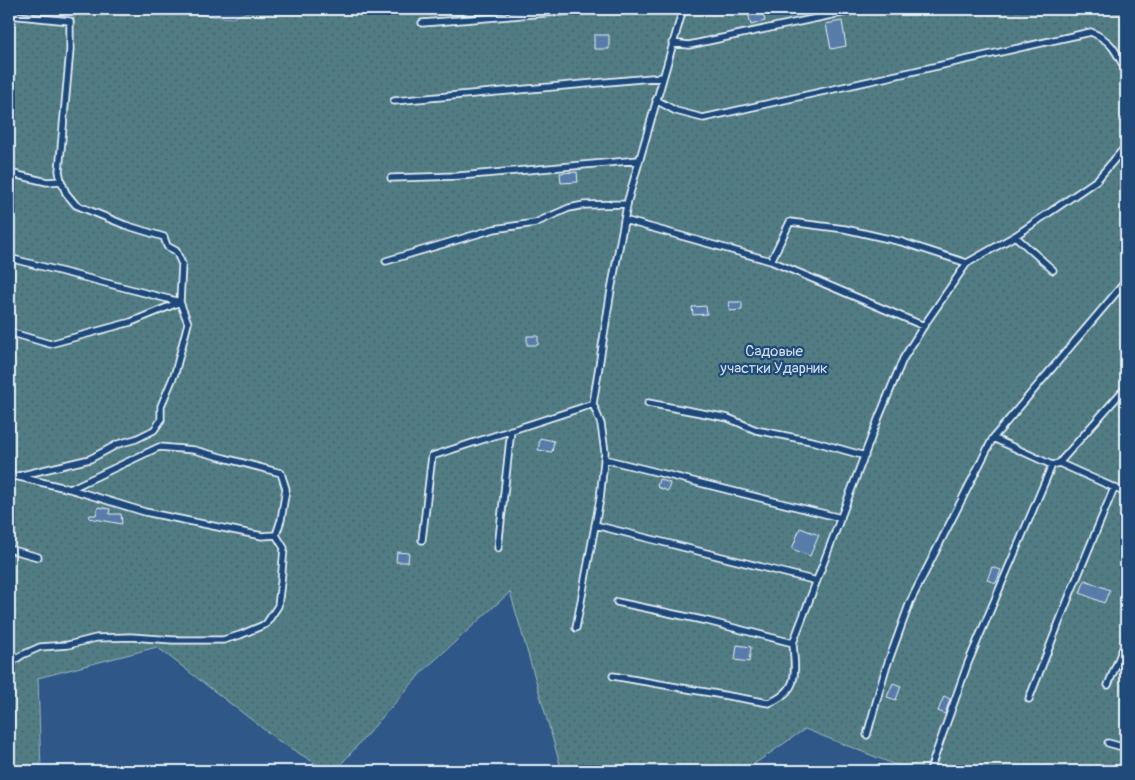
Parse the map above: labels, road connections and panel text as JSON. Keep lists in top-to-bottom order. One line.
{"parks":["Садовые участки Ударник"]}
